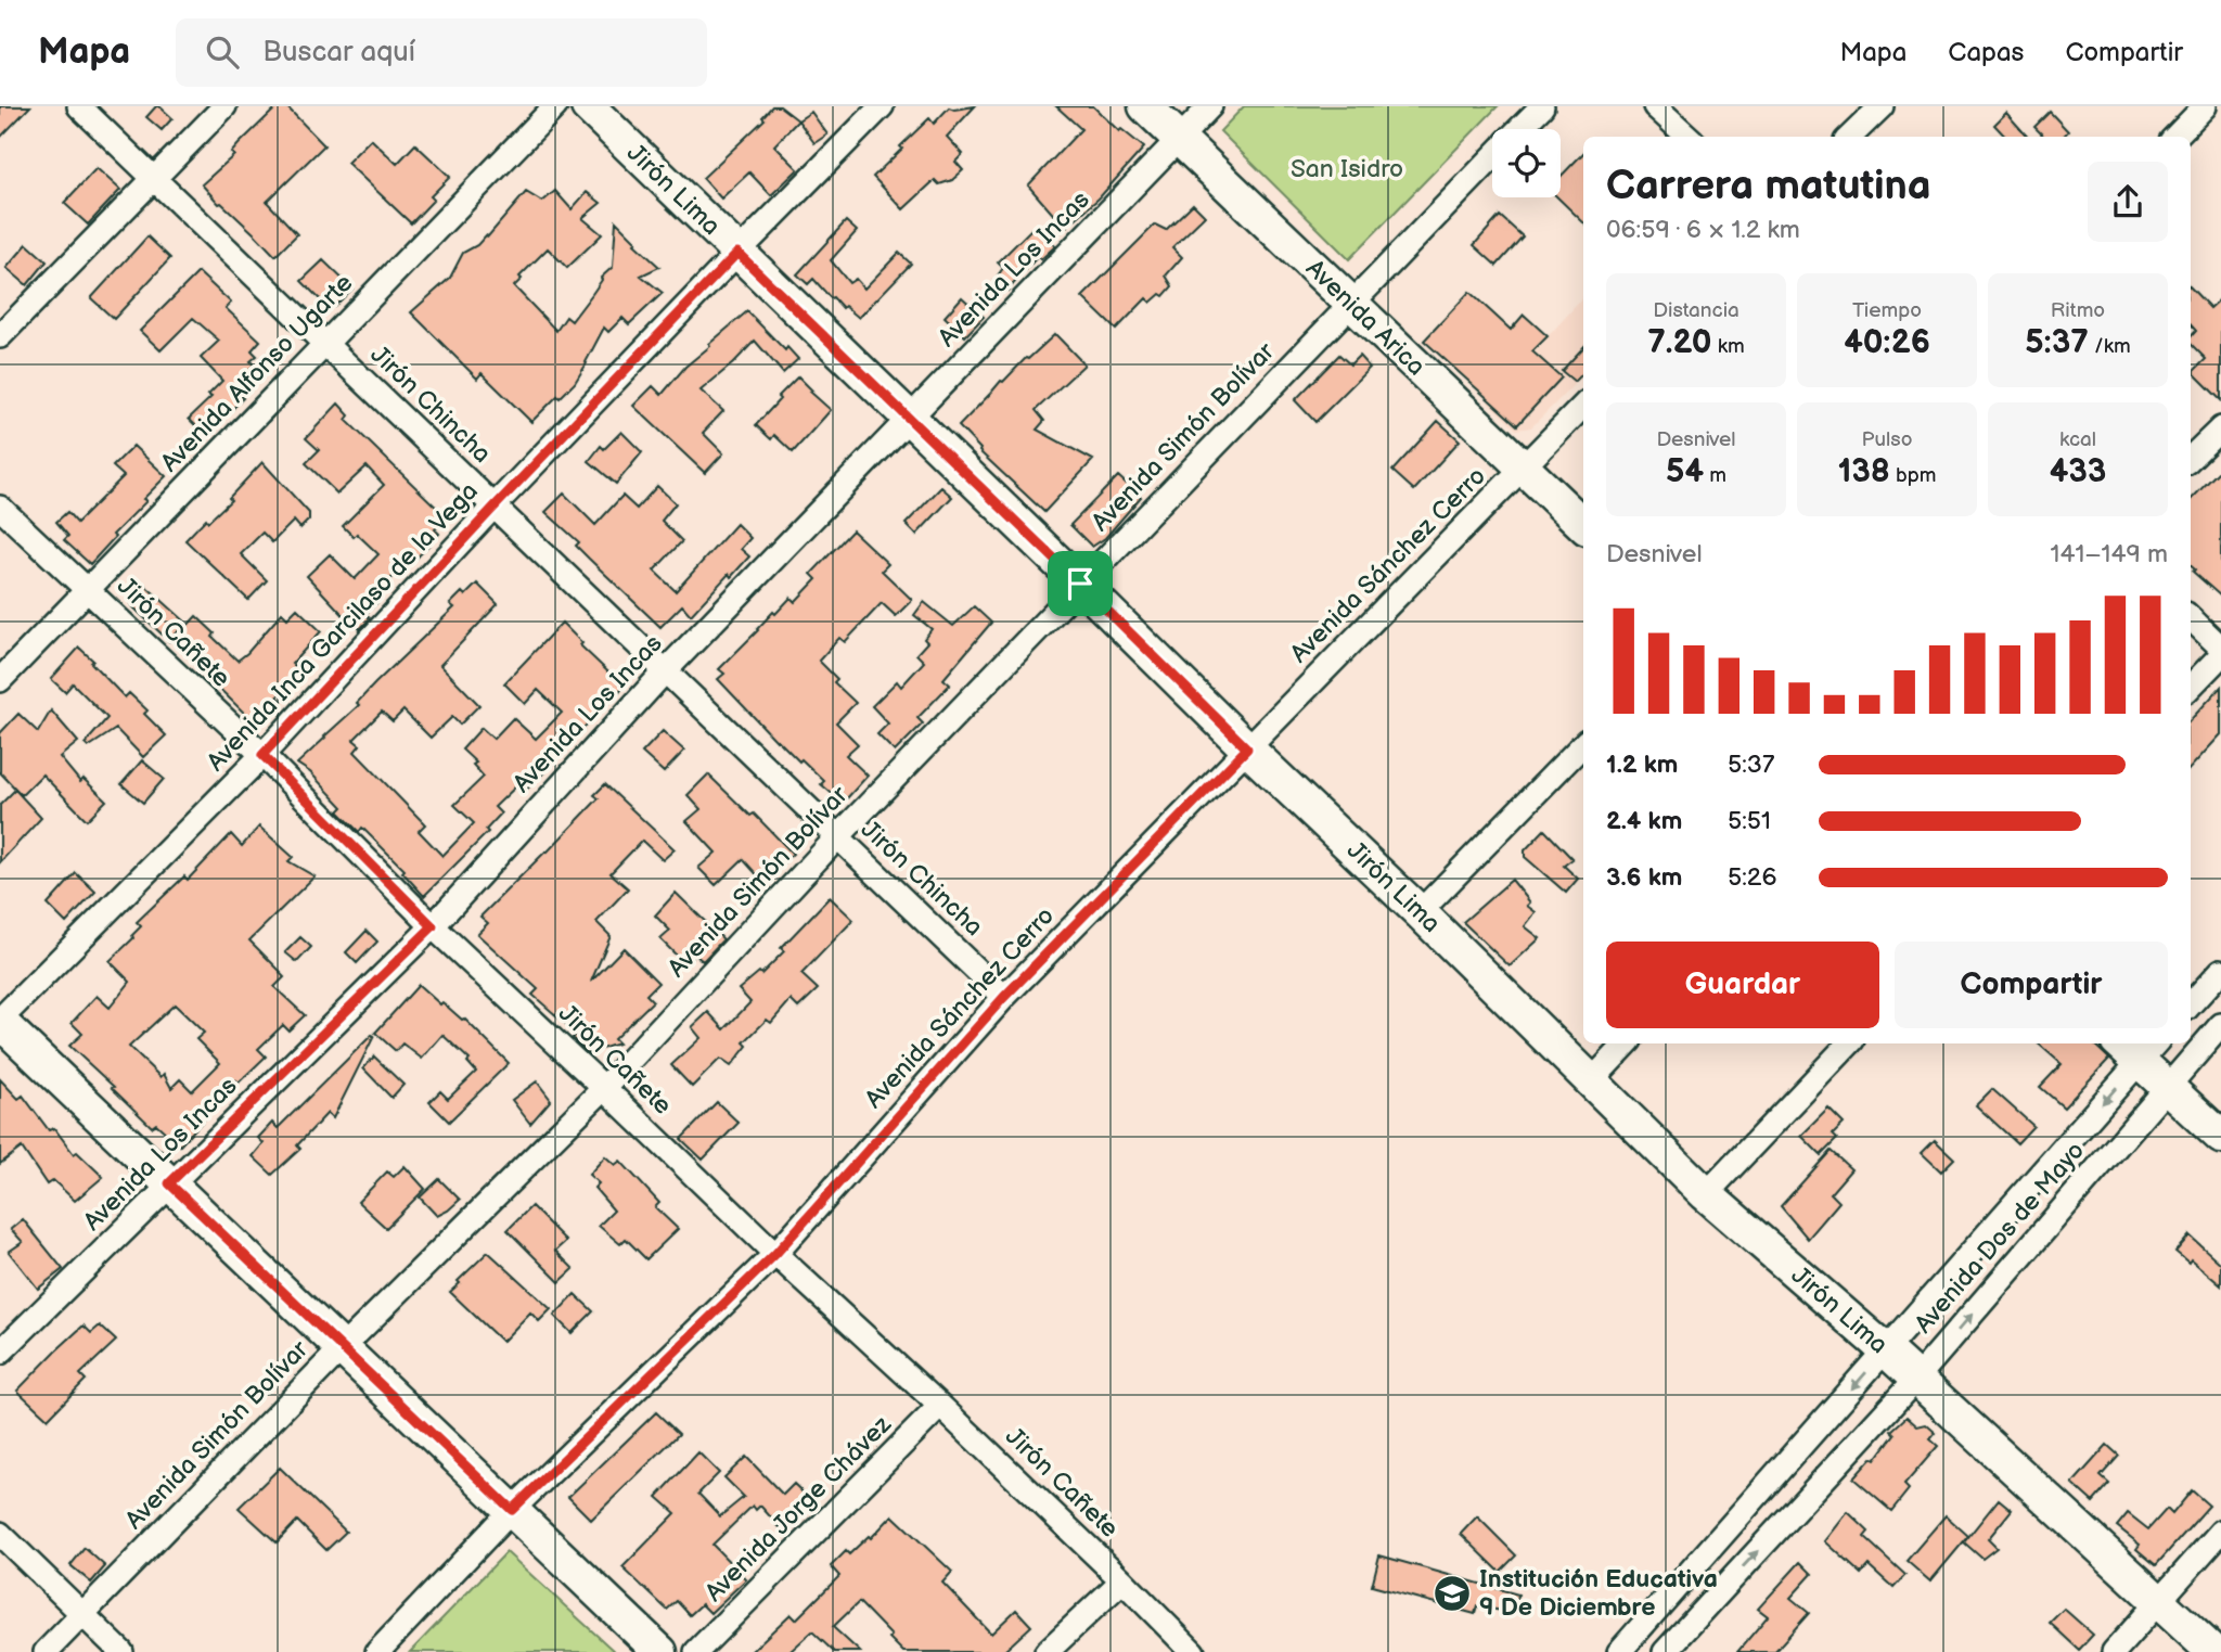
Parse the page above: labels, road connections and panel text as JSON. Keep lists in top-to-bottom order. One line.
{"streets":{"street":["Jirón Lima","Avenida Los Incas","Avenida Arica","Avenida Alfonso Ugarte","Jirón Chincha","Avenida Simón Bolívar","Avenida Sánchez Cerro","Avenida Inca Garcilaso de la Vega","Jirón Cañete","Avenida Dos de Mayo","Avenida Jorge Chávez"]},"crossings":[["Jirón Lima","Avenida Los Incas"],["Jirón Lima","Avenida Simón Bolívar"],["Jirón Lima","Avenida Sánchez Cerro"],["Jirón Lima","Avenida Inca Garcilaso de la Vega"],["Jirón Lima","Avenida Dos de Mayo"],["Avenida Los Incas","Avenida Arica"],["Avenida Los Incas","Jirón Chincha"],["Avenida Los Incas","Jirón Cañete"],["Avenida Arica","Avenida Simón Bolívar"],["Avenida Arica","Avenida Sánchez Cerro"],["Avenida Alfonso Ugarte","Jirón Chincha"],["Avenida Alfonso Ugarte","Jirón Cañete"],["Jirón Chincha","Avenida Simón Bolívar"],["Jirón Chincha","Avenida Sánchez Cerro"],["Jirón Chincha","Avenida Inca Garcilaso de la Vega"],["Avenida Simón Bolívar","Jirón Cañete"],["Avenida Sánchez Cerro","Jirón Cañete"],["Avenida Inca Garcilaso de la Vega","Jirón Cañete"],["Jirón Cañete","Avenida Jorge Chávez"]],"parks":["San Isidro"],"places":{"school or university":["Institución Educativa 9 De Diciembre"]},"page":{"header":"Mapa","search":"Buscar aquí","nav":["Mapa","Capas","Compartir"],"heading":["Carrera matutina","06:59 · 6 × 1.2 km"],"stats":[["Distancia","7.20 km"],["Tiempo","40:26"],["Ritmo","5:37 /km"],["Desnivel","54 m"],["Pulso","138 bpm"],["kcal","433"]],"chart":["Desnivel","141–149 m"],"list":[{"name":"1.2 km","note":"5:37"},{"name":"2.4 km","note":"5:51"},{"name":"3.6 km","note":"5:26"}],"buttons":["Guardar","Compartir"]}}
